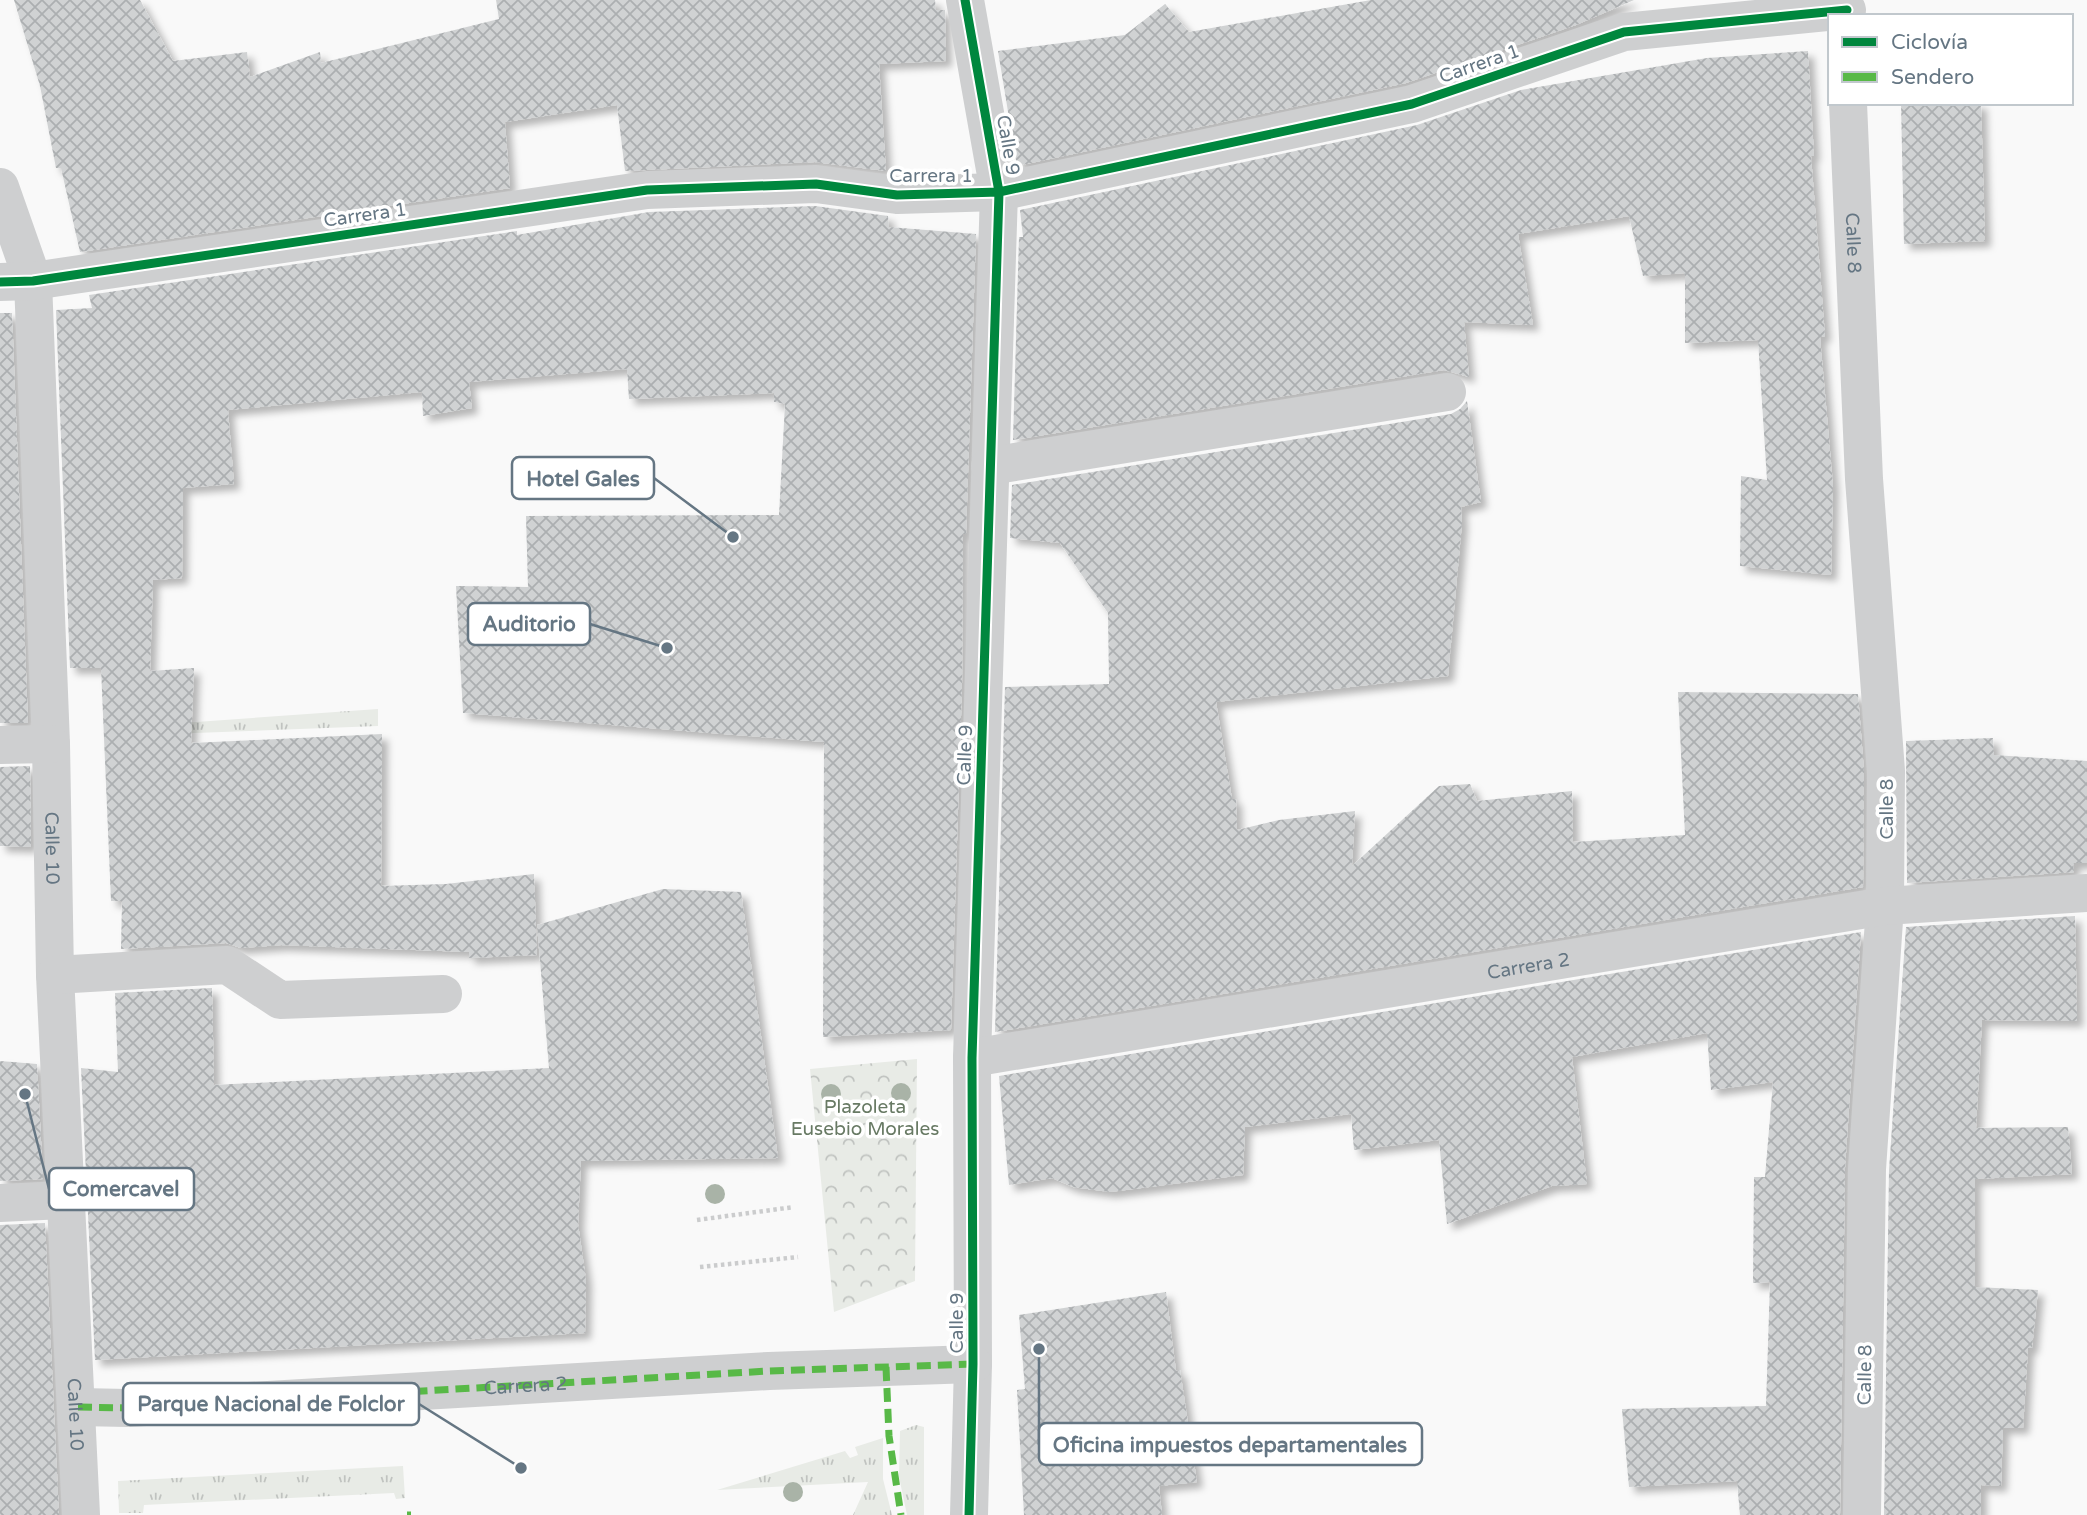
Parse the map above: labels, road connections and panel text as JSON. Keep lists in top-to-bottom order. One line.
{"streets":{"street":["Carrera 1","Calle 9","Calle 8","Calle 10","Carrera 2"]},"crossings":[["Carrera 1","Calle 9"],["Carrera 1","Calle 10"],["Calle 9","Carrera 2"],["Calle 8","Carrera 2"],["Calle 10","Carrera 2"]],"parks":["Plazoleta Eusebio Morales"],"places":["Hotel Gales","Auditorio","Comercavel","Oficina impuestos departamentales","Parque Nacional de Folclor"],"legend":["Ciclovía","Sendero"]}
